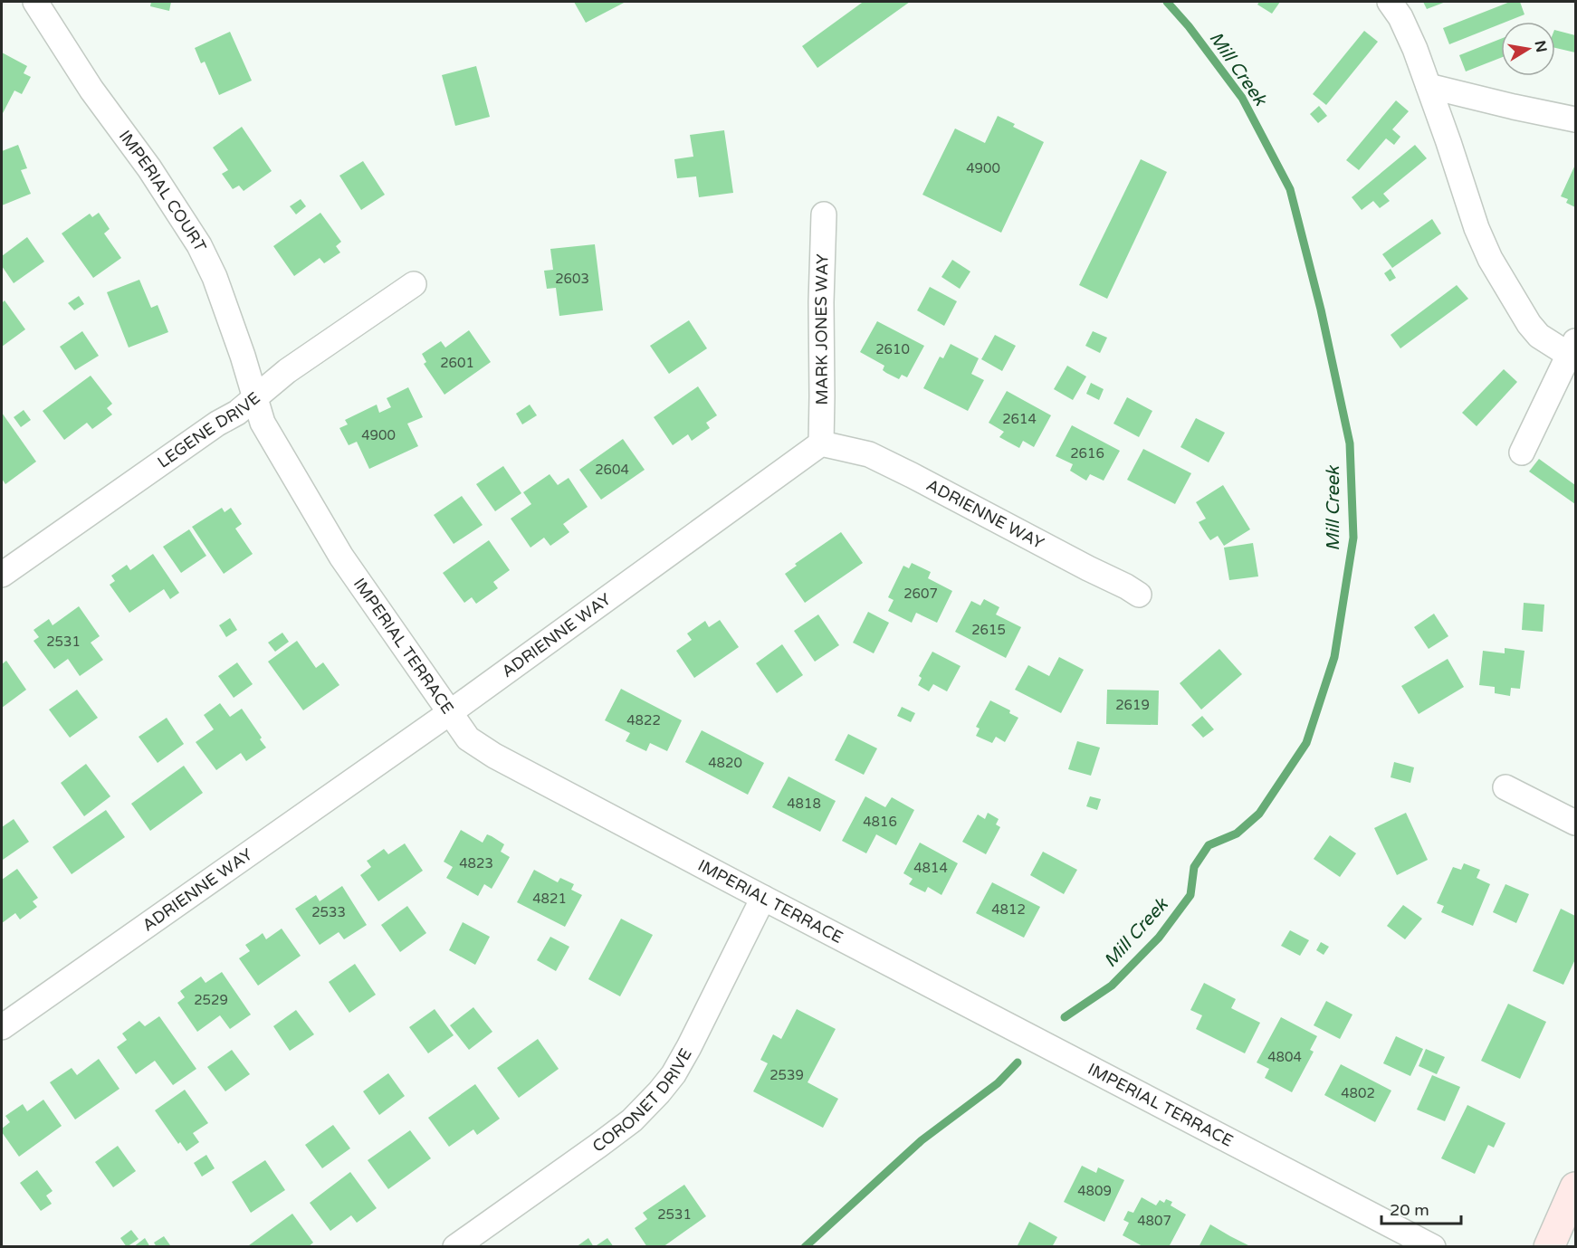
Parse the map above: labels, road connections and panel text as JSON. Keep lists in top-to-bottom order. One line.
{"streets":{"street":["IMPERIAL COURT","MARK JONES WAY","LEGENE DRIVE","ADRIENNE WAY","IMPERIAL TERRACE","CORONET DRIVE"]},"crossings":[["IMPERIAL COURT","LEGENE DRIVE"],["IMPERIAL COURT","IMPERIAL TERRACE"],["MARK JONES WAY","ADRIENNE WAY"],["LEGENE DRIVE","IMPERIAL TERRACE"],["ADRIENNE WAY","IMPERIAL TERRACE"],["IMPERIAL TERRACE","CORONET DRIVE"]],"water":["Mill Creek"],"house_numbers":["4900","2603","2610","2601","2614","4900","2616","2604","2607","2615","2531","2619","4822","4820","4818","4816","4823","4814","4821","4812","2533","2529","4804","2539","4802","4809","2531","4807"],"scale_bar":"20 m","north":"right"}
